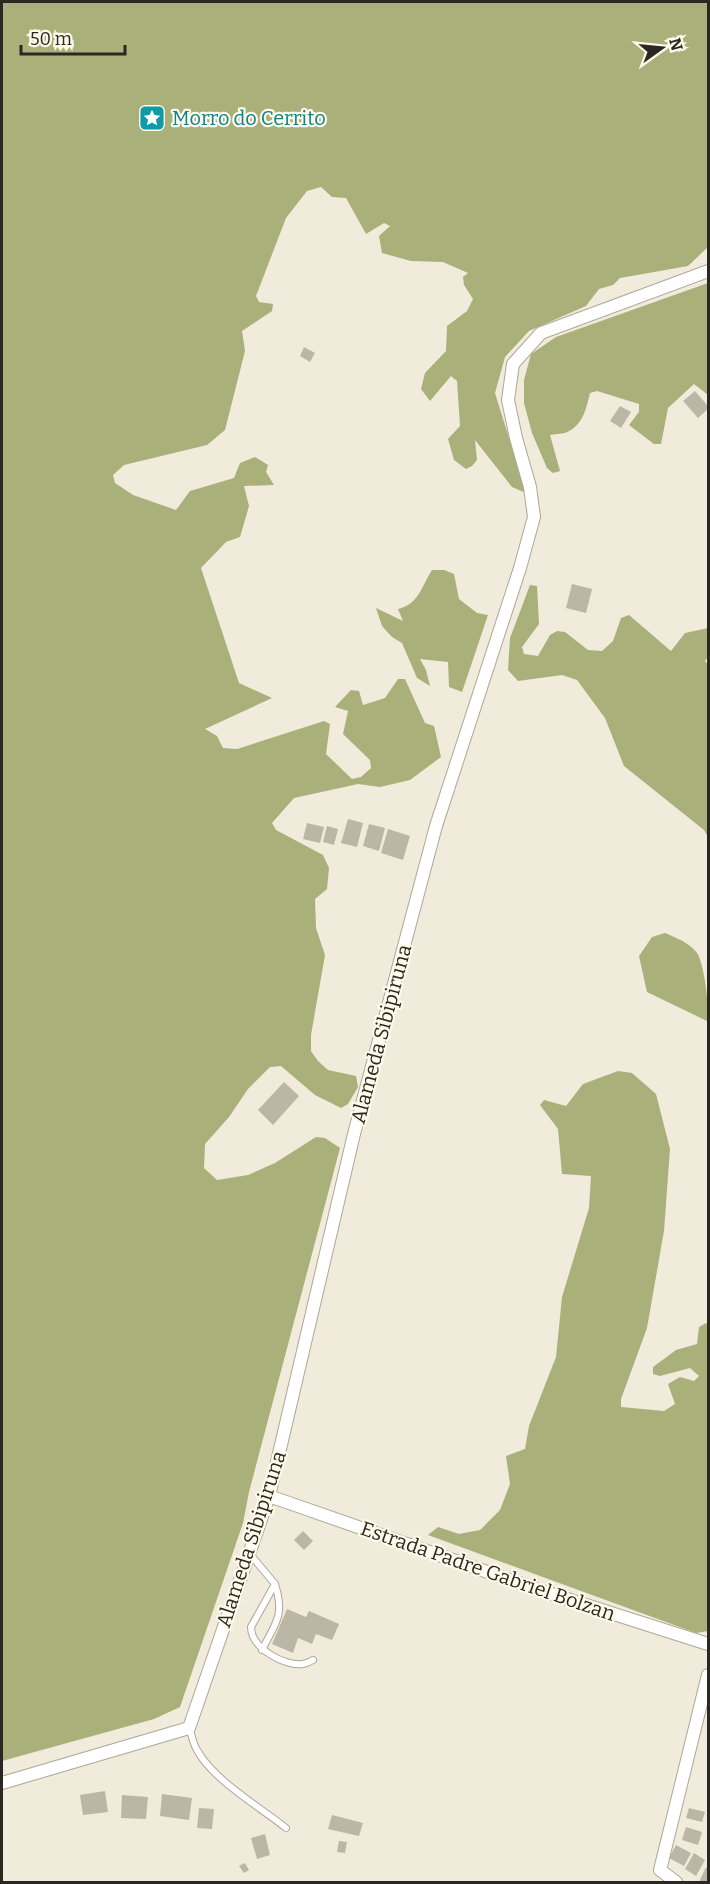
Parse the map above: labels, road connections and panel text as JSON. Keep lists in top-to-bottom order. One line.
{"streets":{"street":["Alameda Sibipiruna","Estrada Padre Gabriel Bolzan"]},"crossings":[["Alameda Sibipiruna","Estrada Padre Gabriel Bolzan"]],"places":{"place":["Morro do Cerrito"]},"scale_bar":"50 m","north":"right"}
